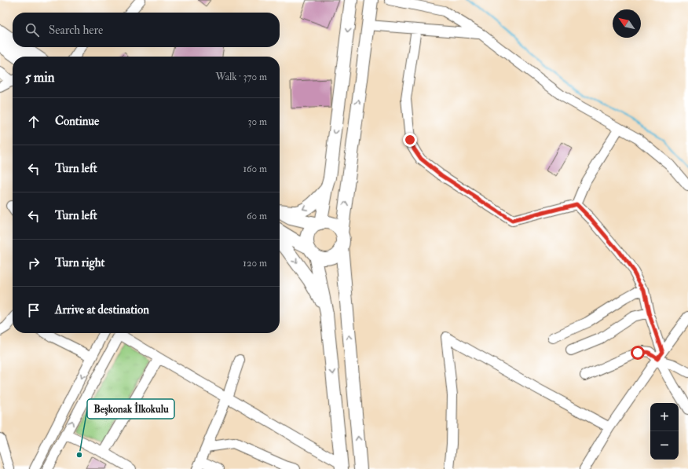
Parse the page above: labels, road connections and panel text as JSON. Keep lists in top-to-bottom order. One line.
{"places":["Beşkonak İlkokulu"],"north":"top left","page":{"search":"Search here","heading":["5 min","Walk · 370 m"],"list":[["Continue","30 m"],["Turn left","160 m"],["Turn left","60 m"],["Turn right","120 m"],"Arrive at destination"],"map_buttons":["+","−"]}}
